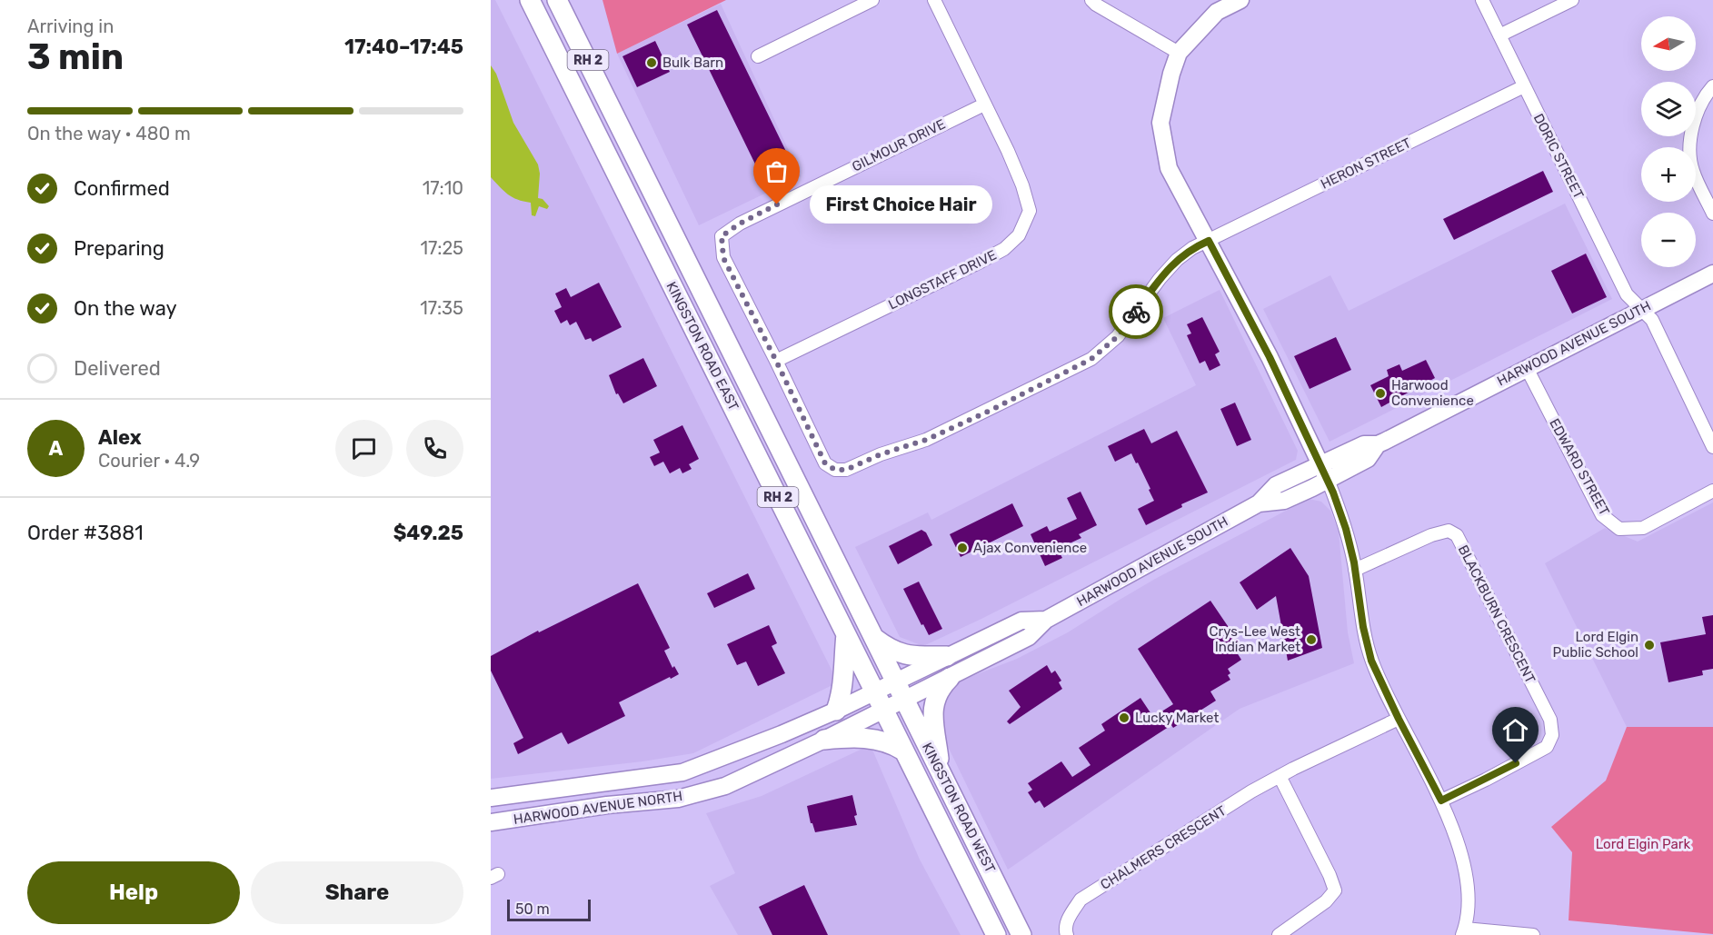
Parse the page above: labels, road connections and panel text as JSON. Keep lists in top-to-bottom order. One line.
{"streets":{"main road":["RH 2","HARWOOD AVENUE SOUTH","KINGSTON ROAD EAST","HARWOOD AVENUE NORTH","KINGSTON ROAD WEST"],"street":["GILMOUR DRIVE","DORIC STREET","HERON STREET","LONGSTAFF DRIVE","EDWARD STREET","BLACKBURN CRESCENT","CHALMERS CRESCENT"]},"crossings":[["GILMOUR DRIVE","HERON STREET"],["GILMOUR DRIVE","LONGSTAFF DRIVE"],["DORIC STREET","HERON STREET"],["DORIC STREET","HARWOOD AVENUE SOUTH"],["HARWOOD AVENUE SOUTH","KINGSTON ROAD EAST"],["HARWOOD AVENUE SOUTH","EDWARD STREET"],["HARWOOD AVENUE SOUTH","HARWOOD AVENUE NORTH"],["HARWOOD AVENUE SOUTH","KINGSTON ROAD WEST"],["KINGSTON ROAD EAST","HARWOOD AVENUE NORTH"],["KINGSTON ROAD EAST","KINGSTON ROAD WEST"],["HARWOOD AVENUE NORTH","KINGSTON ROAD WEST"]],"parks":["Lord Elgin Park"],"places":["Bulk Barn","First Choice Hair","Harwood Convenience","Ajax Convenience","Crys-Lee West Indian Market","Lord Elgin Public School","Lucky Market"],"scale_bar":"50 m","north":"left","page":{"heading":["3 min","Arriving in","17:40–17:45"],"panel":["Alex","Courier · 4.9","Order #3881","$49.25"],"map_buttons":["+","−"],"bar":"On the way · 480 m","list":[["Confirmed","17:10"],["Preparing","17:25"],["On the way","17:35"],"Delivered"],"bubble":"First Choice Hair","round":"A","buttons":["Help","Share"],"scale":"50 m"}}
